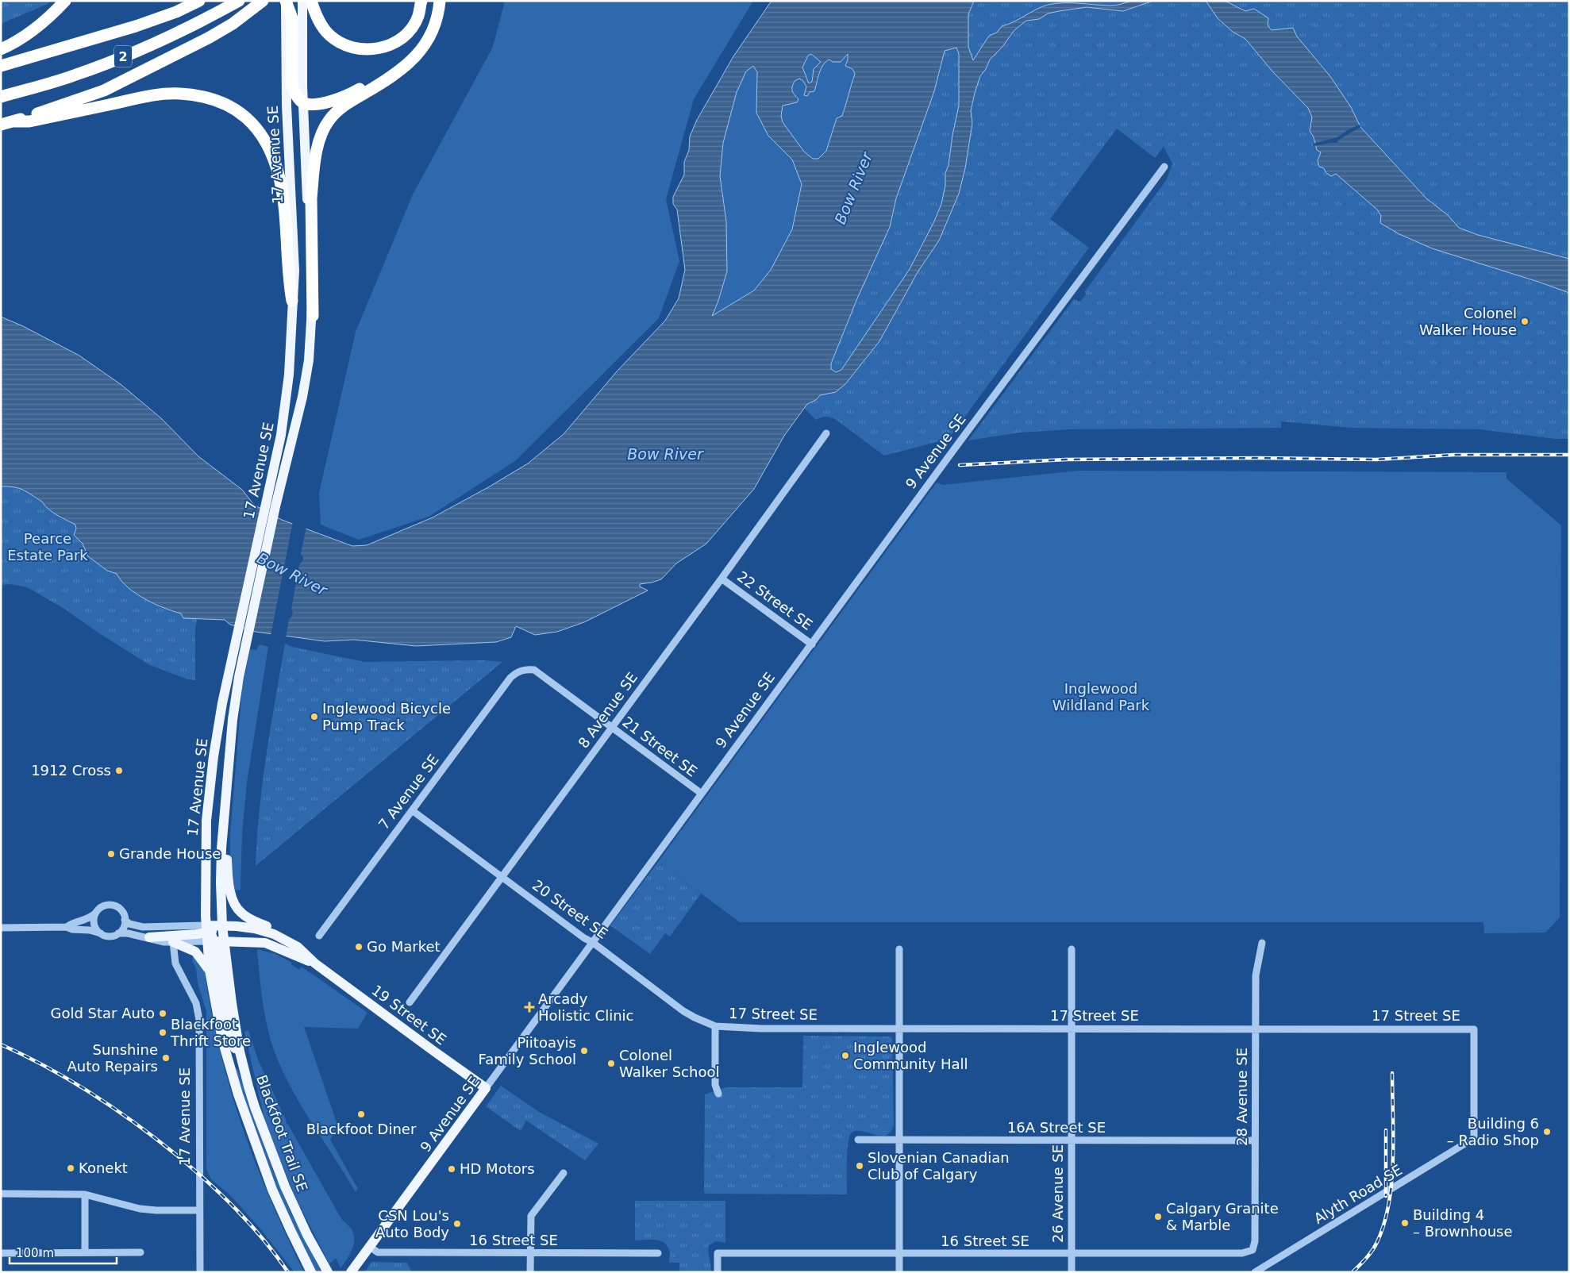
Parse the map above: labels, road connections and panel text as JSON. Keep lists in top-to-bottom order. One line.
{"streets":{"highway":["2"],"main road":["17 Avenue SE","9 Avenue SE","19 Street SE","Blackfoot Trail SE"],"street":["22 Street SE","8 Avenue SE","21 Street SE","7 Avenue SE","20 Street SE","17 Street SE","28 Avenue SE","16A Street SE","26 Avenue SE","Alyth Road SE","16 Street SE"]},"crossings":[["17 Avenue SE","19 Street SE"],["17 Avenue SE","Blackfoot Trail SE"],["9 Avenue SE","22 Street SE"],["9 Avenue SE","21 Street SE"],["9 Avenue SE","20 Street SE"],["9 Avenue SE","19 Street SE"],["9 Avenue SE","16 Street SE"],["22 Street SE","8 Avenue SE"],["8 Avenue SE","21 Street SE"],["8 Avenue SE","20 Street SE"],["21 Street SE","7 Avenue SE"],["7 Avenue SE","20 Street SE"],["20 Street SE","17 Street SE"],["17 Street SE","28 Avenue SE"],["17 Street SE","26 Avenue SE"],["17 Street SE","Alyth Road SE"],["19 Street SE","Blackfoot Trail SE"],["28 Avenue SE","16A Street SE"],["28 Avenue SE","16 Street SE"],["16A Street SE","26 Avenue SE"],["26 Avenue SE","16 Street SE"]],"water":["Bow River"],"parks":["Pearce Estate Park","Inglewood Wildland Park"],"places":{"other":["Colonel Walker House","Inglewood Bicycle Pump Track","1912 Cross","Grande House","Go Market","Gold Star Auto","Blackfoot Thrift Store","Piitoayis Family School","Inglewood Community Hall","Sunshine Auto Repairs","Colonel Walker School","Blackfoot Diner","Building 6 – Radio Shop","Slovenian Canadian Club of Calgary","Konekt","HD Motors","Calgary Granite & Marble","Building 4 – Brownhouse","CSN Lou's Auto Body"],"health":["Arcady Holistic Clinic"]},"scale_bar":"100 m"}
